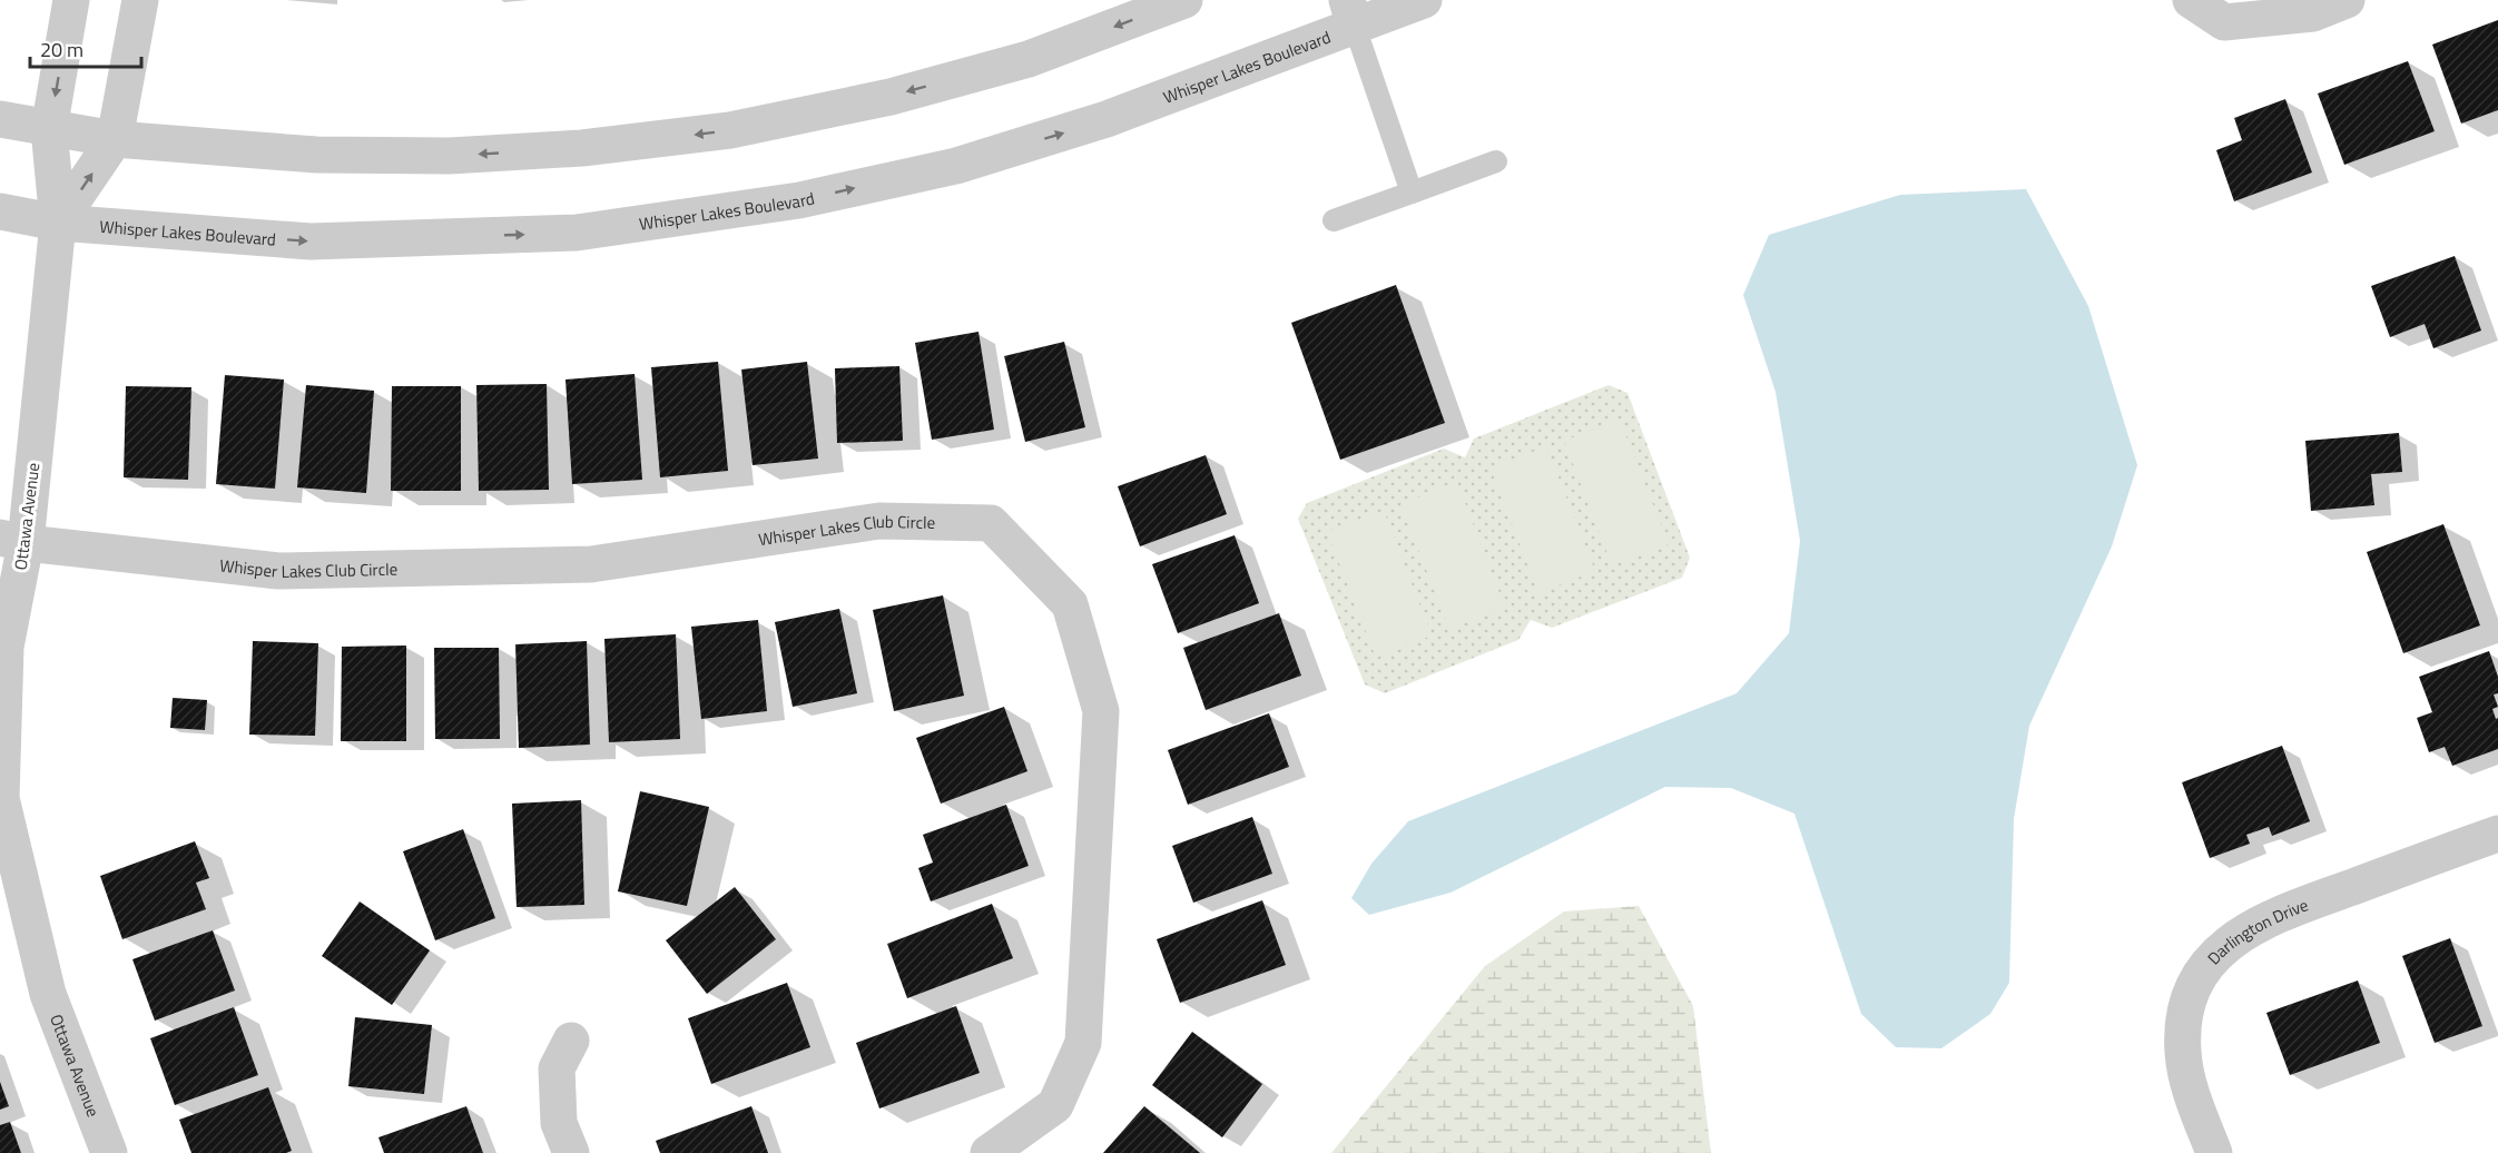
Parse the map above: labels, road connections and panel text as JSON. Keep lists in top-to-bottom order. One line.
{"streets":{"street":["Whisper Lakes Boulevard","Ottawa Avenue","Whisper Lakes Club Circle","Darlington Drive"]},"crossings":[["Whisper Lakes Boulevard","Ottawa Avenue"],["Ottawa Avenue","Whisper Lakes Club Circle"]],"scale_bar":"20 m"}
